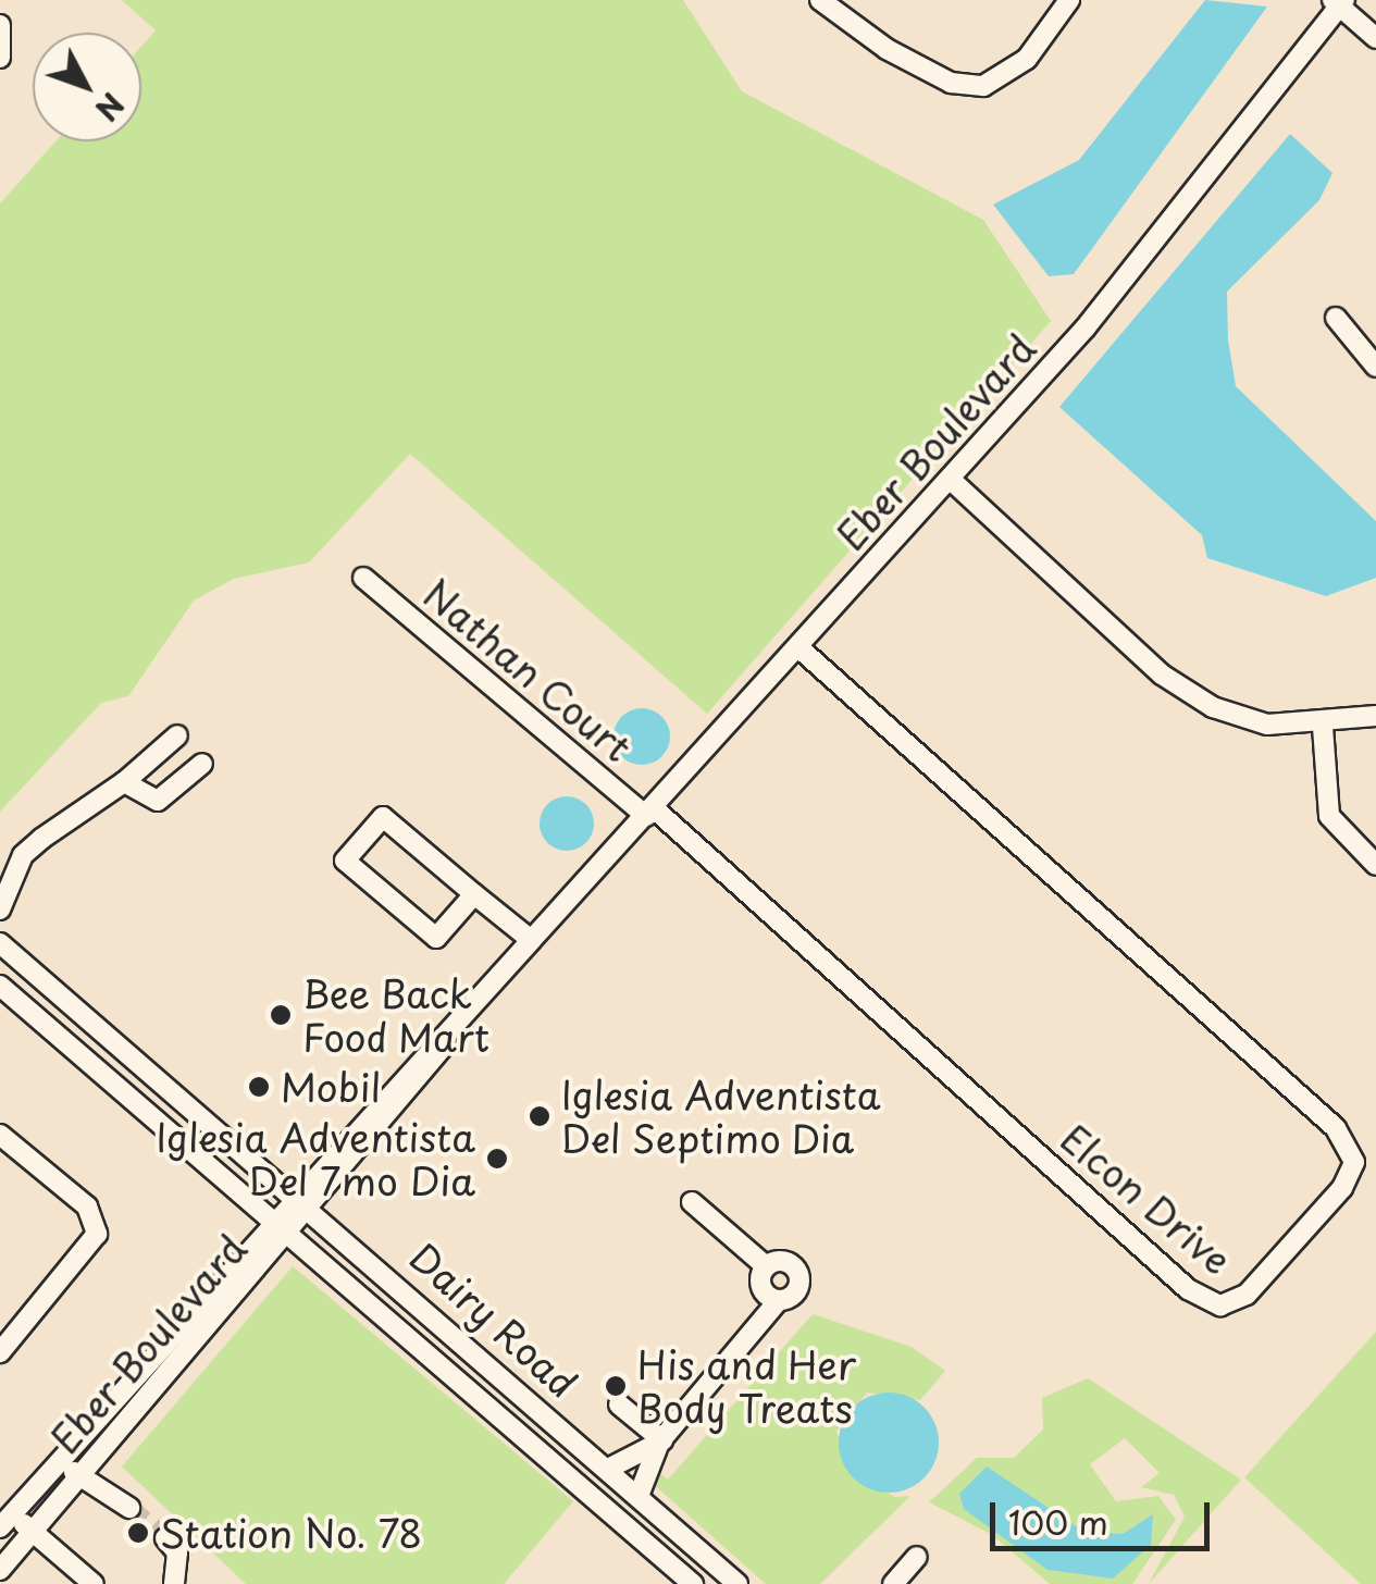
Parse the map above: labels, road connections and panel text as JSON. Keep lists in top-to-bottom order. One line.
{"streets":{"street":["Eber Boulevard","Nathan Court","Elcon Drive","Dairy Road"]},"crossings":[["Eber Boulevard","Nathan Court"],["Eber Boulevard","Elcon Drive"],["Eber Boulevard","Dairy Road"],["Nathan Court","Elcon Drive"]],"places":["Bee Back Food Mart","Mobil","Iglesia Adventista Del Septimo Dia","Iglesia Adventista Del 7mo Dia","His and Her Body Treats","Station No. 78"],"scale_bar":"100 m","north":"bottom right"}
